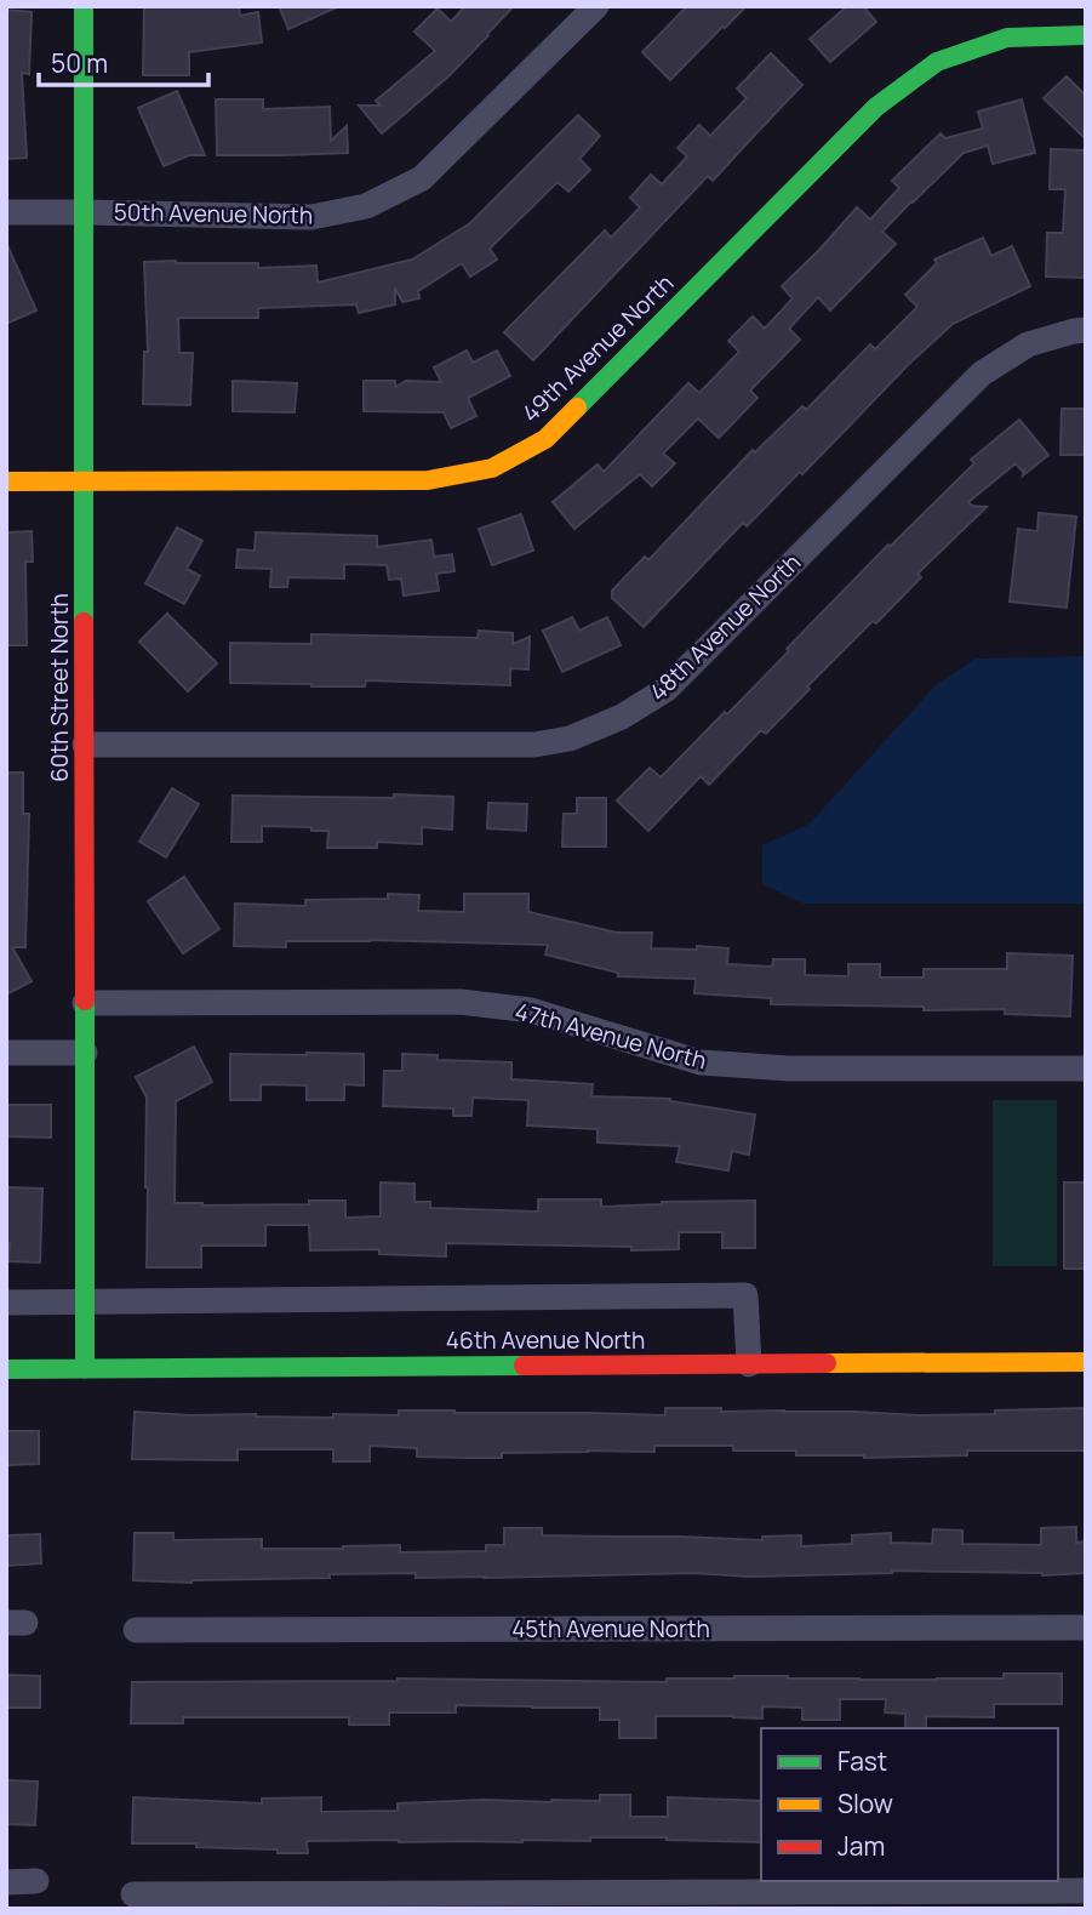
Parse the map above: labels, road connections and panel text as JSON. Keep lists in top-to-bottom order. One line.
{"streets":{"street":["50th Avenue North","49th Avenue North","48th Avenue North","60th Street North","47th Avenue North","46th Avenue North","45th Avenue North"]},"crossings":[["50th Avenue North","60th Street North"],["49th Avenue North","60th Street North"],["48th Avenue North","60th Street North"],["60th Street North","47th Avenue North"],["60th Street North","46th Avenue North"]],"legend":["Fast","Slow","Jam"],"scale_bar":"50 m"}
